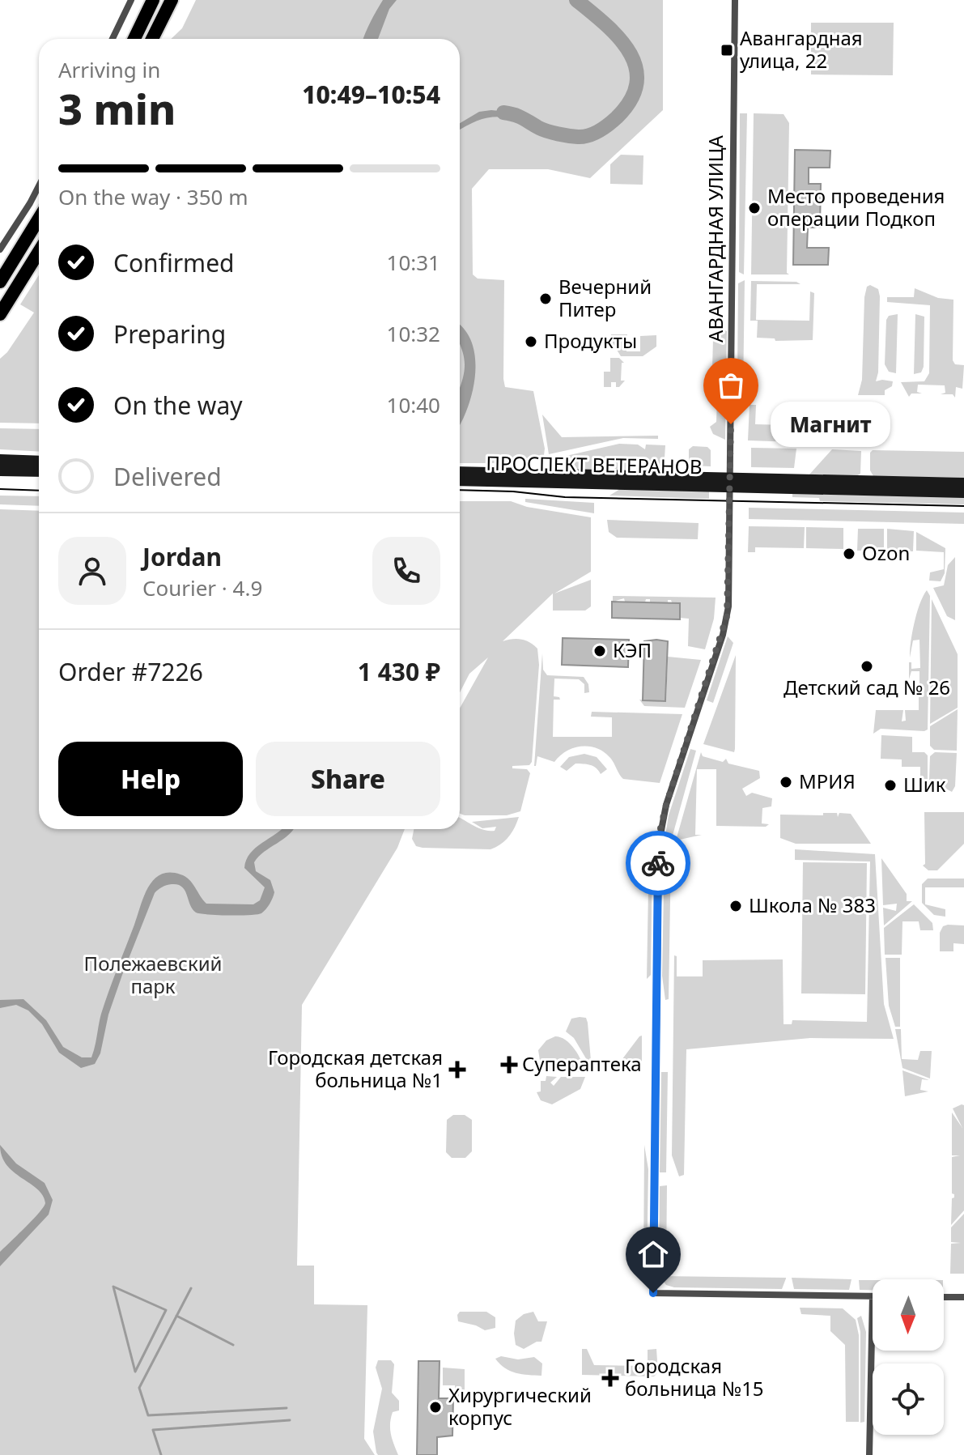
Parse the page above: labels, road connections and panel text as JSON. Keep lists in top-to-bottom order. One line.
{"streets":{"main road":["ПРОСПЕКТ ВЕТЕРАНОВ"],"street":["АВАНГАРДНАЯ УЛИЦА"]},"crossings":[["АВАНГАРДНАЯ УЛИЦА","ПРОСПЕКТ ВЕТЕРАНОВ"]],"parks":["Полежаевский парк"],"places":{"transit":["Авангардная улица, 22"],"other":["Место проведения операции Подкоп","Вечерний Питер","Продукты","Магнит","Ozon","КЭП","Детский сад № 26","МРИЯ","Шик","Школа № 383","Хирургический корпус"],"health":["Супераптека","Городская детская больница №1","Городская больница №15"]},"north":"bottom","page":{"heading":["3 min","Arriving in","10:49–10:54"],"panel":["Jordan","Courier · 4.9","Order #7226","1 430 ₽"],"bar":"On the way · 350 m","list":[["Confirmed","10:31"],["Preparing","10:32"],["On the way","10:40"],"Delivered"],"bubble":"Магнит","buttons":["Help","Share"]}}
